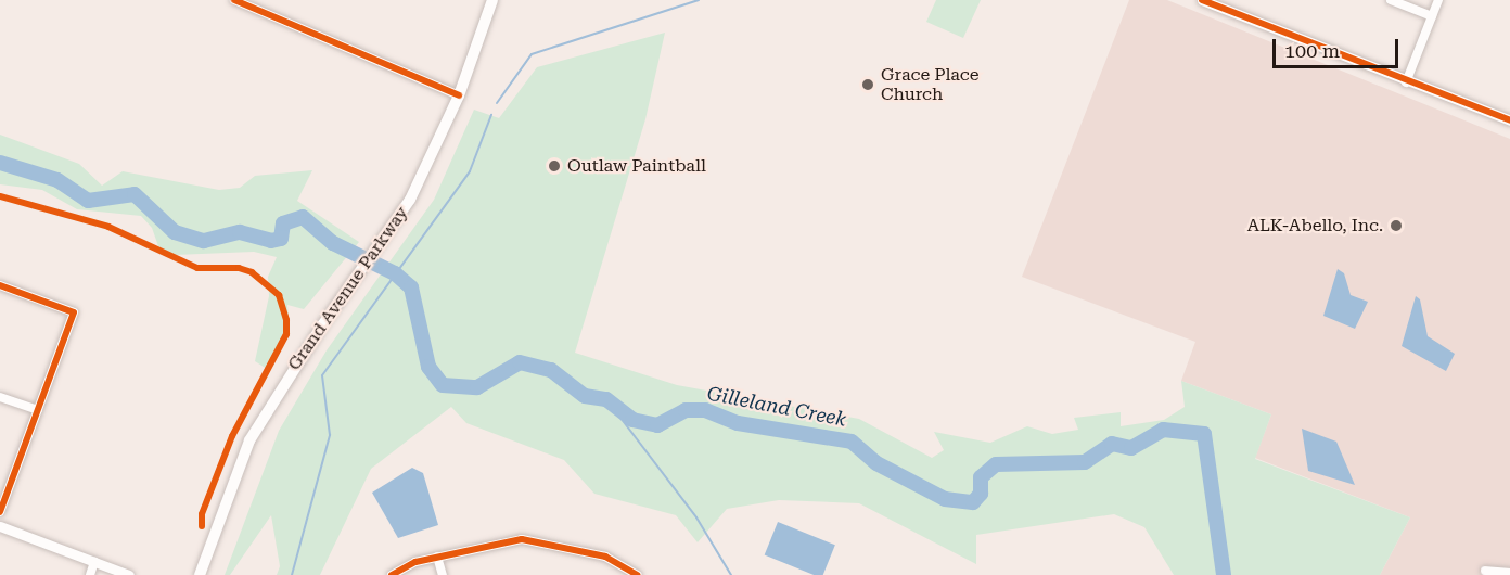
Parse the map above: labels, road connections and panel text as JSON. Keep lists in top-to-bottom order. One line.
{"streets":{"main road":["Grand Avenue Parkway"]},"water":["Gilleland Creek"],"places":["Grace Place Church","Outlaw Paintball","ALK-Abello, Inc."],"scale_bar":"100 m"}
